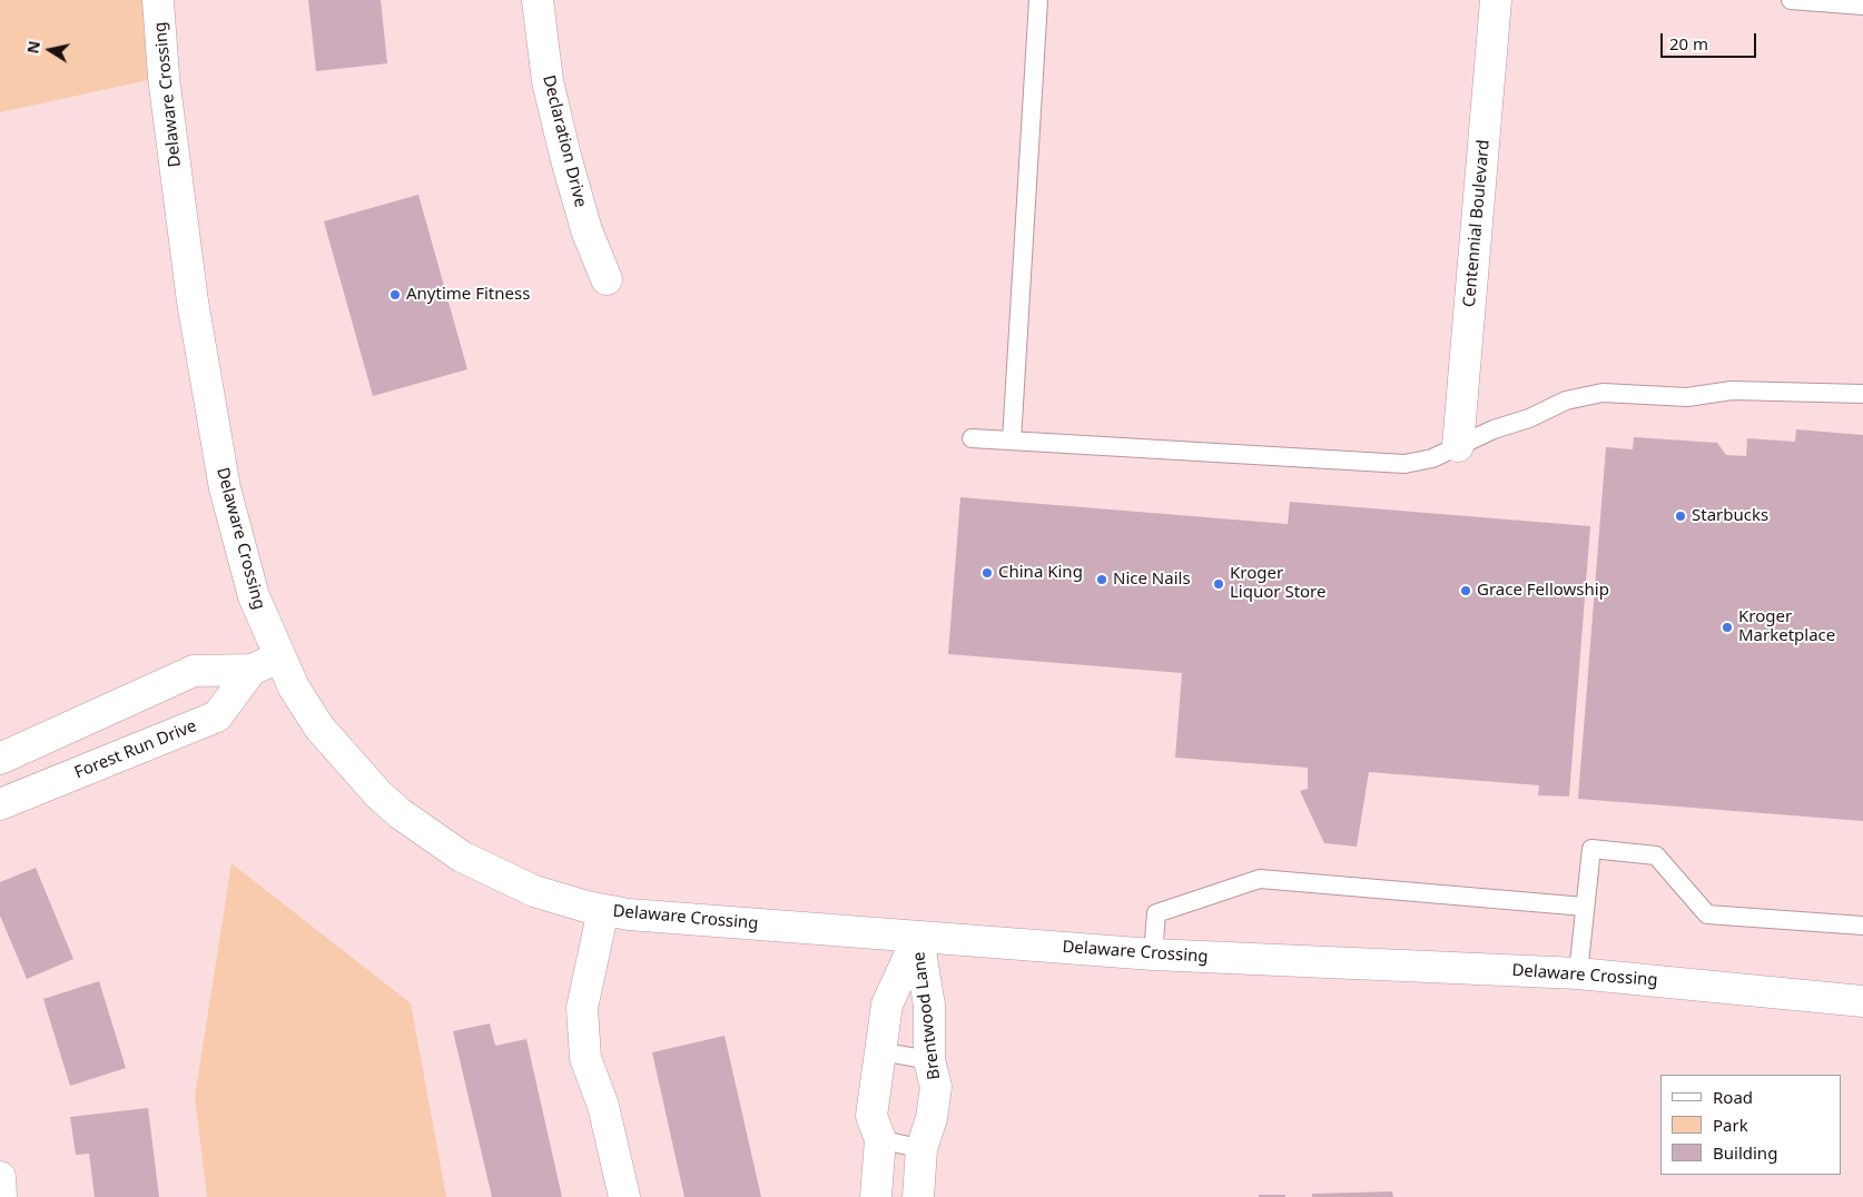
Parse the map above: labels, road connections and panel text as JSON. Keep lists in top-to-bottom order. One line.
{"streets":{"street":["Delaware Crossing","Declaration Drive","Centennial Boulevard","Forest Run Drive","Brentwood Lane"]},"crossings":[["Delaware Crossing","Forest Run Drive"],["Delaware Crossing","Brentwood Lane"]],"places":["Anytime Fitness","Starbucks","China King","Nice Nails","Kroger Liquor Store","Grace Fellowship","Kroger Marketplace"],"legend":["Road","Park","Building"],"scale_bar":"20 m","north":"left"}
